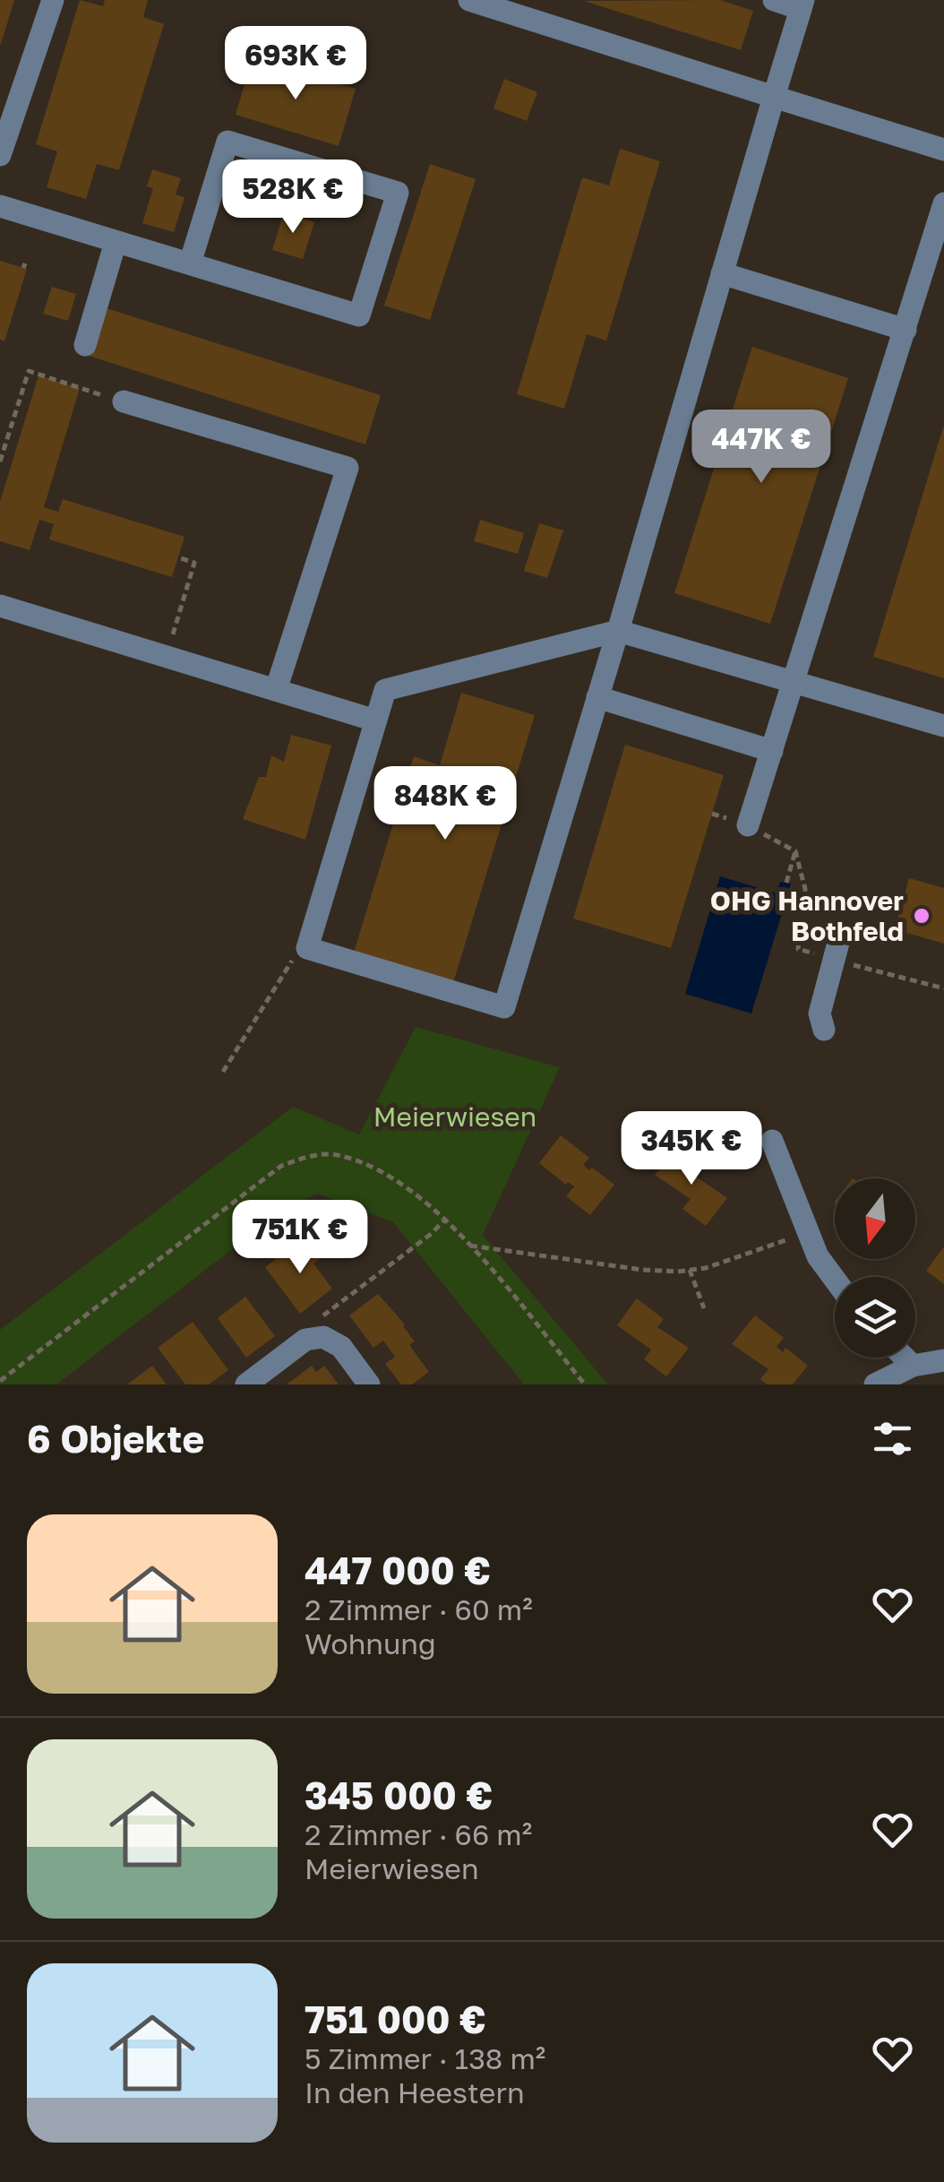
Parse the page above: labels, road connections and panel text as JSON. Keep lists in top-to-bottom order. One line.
{"parks":["Meierwiesen"],"places":["OHG Hannover Bothfeld"],"north":"bottom","page":{"price":["693K €","528K €","447K €","848K €","345K €","751K €"],"heading":"6 Objekte","list":[{"name":"447 000 €","note":"2 Zimmer · 60 m² · Wohnung"},{"name":"345 000 €","note":"2 Zimmer · 66 m² · Meierwiesen"},{"name":"751 000 €","note":"5 Zimmer · 138 m² · In den Heestern"}]}}
